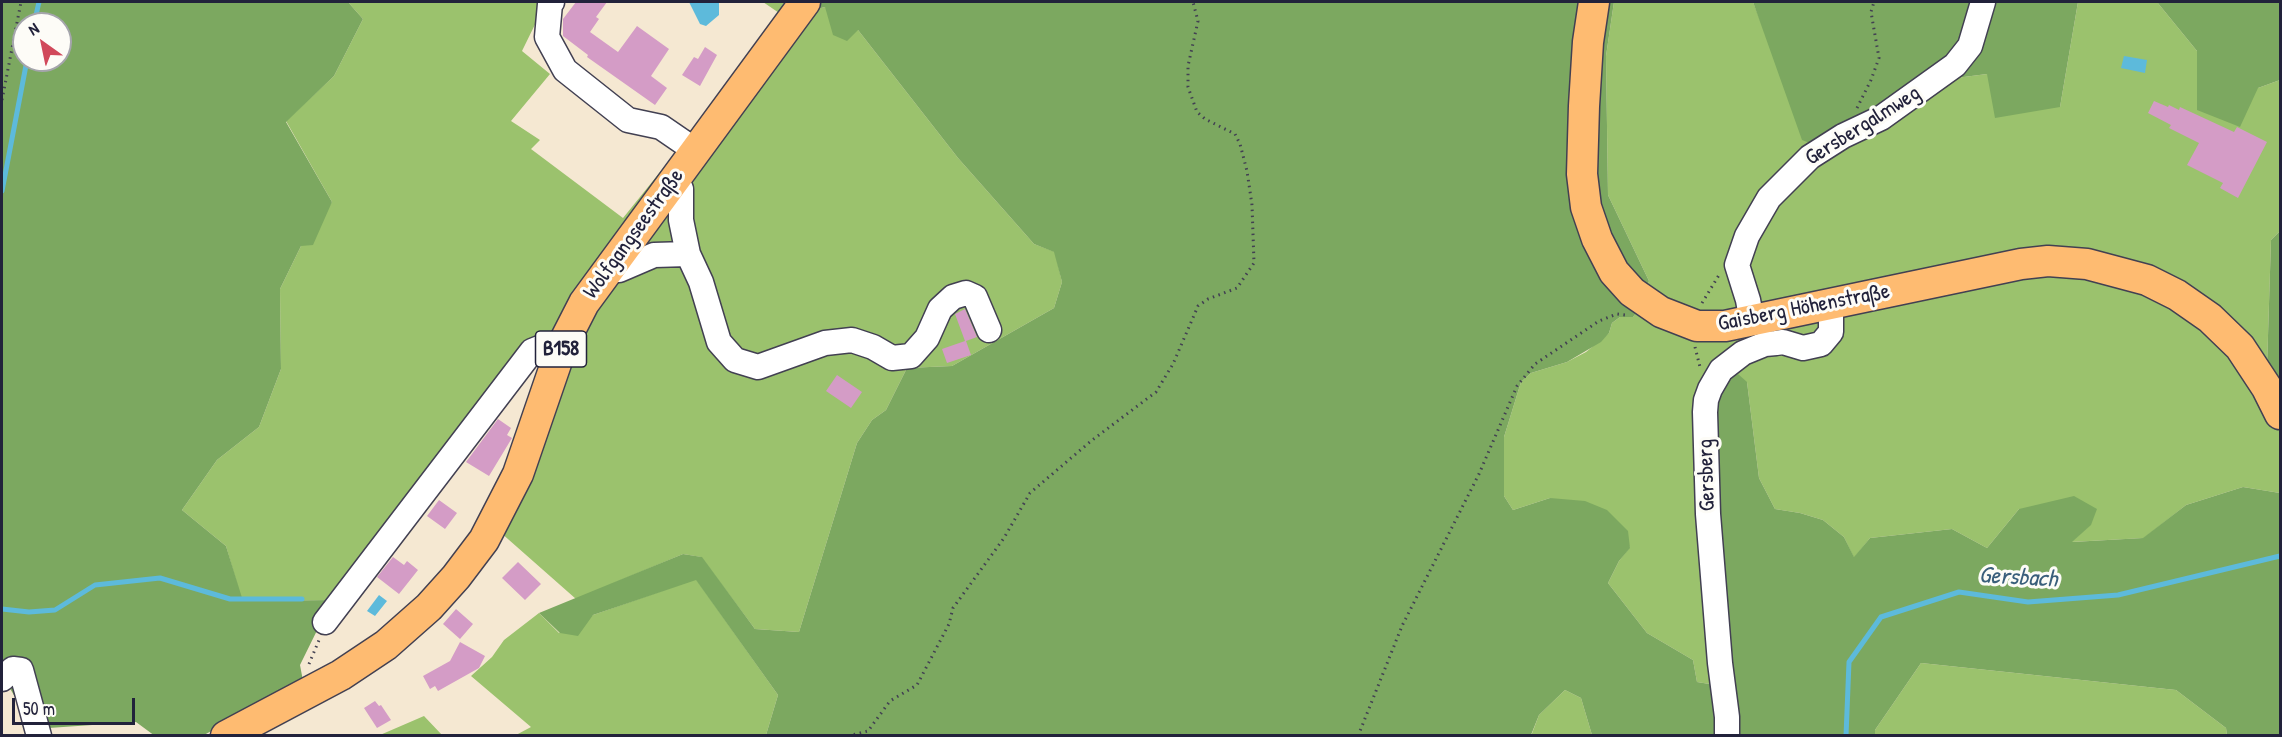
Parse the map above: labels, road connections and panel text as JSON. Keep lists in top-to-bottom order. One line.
{"streets":{"main road":["Wolfgangseestraße","Gaisberg Höhenstraße","B158"],"street":["Gersbergalmweg","Gersberg"]},"crossings":[["Gersbergalmweg","Gaisberg Höhenstraße"],["Gaisberg Höhenstraße","Gersberg"]],"water":["Gersbach"],"scale_bar":"50 m","north":"top left"}
